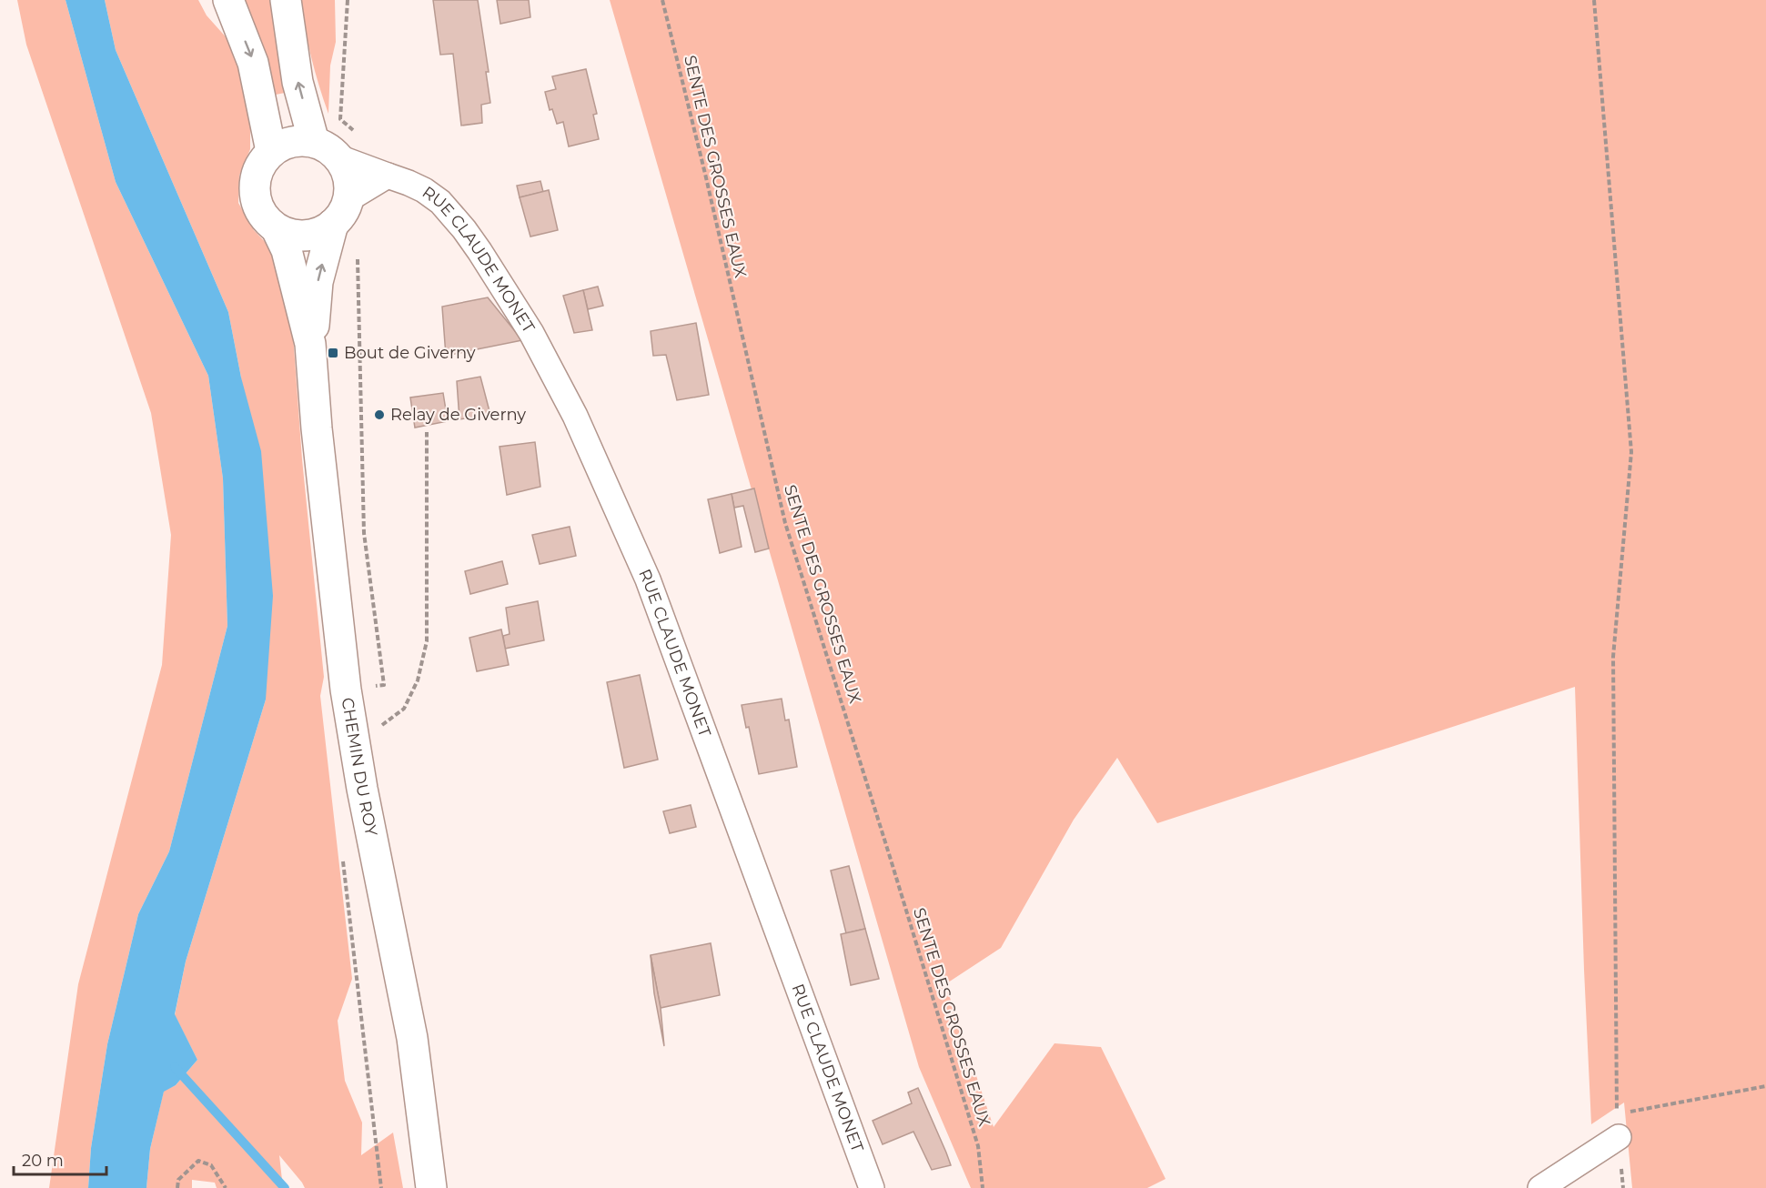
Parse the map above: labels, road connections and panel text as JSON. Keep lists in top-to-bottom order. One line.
{"streets":{"main road":["CHEMIN DU ROY"],"street":["RUE CLAUDE MONET"],"path":["SENTE DES GROSSES EAUX"]},"crossings":[["RUE CLAUDE MONET","CHEMIN DU ROY"]],"places":{"transit":["Bout de Giverny"],"other":["Relay de Giverny"]},"scale_bar":"20 m"}
